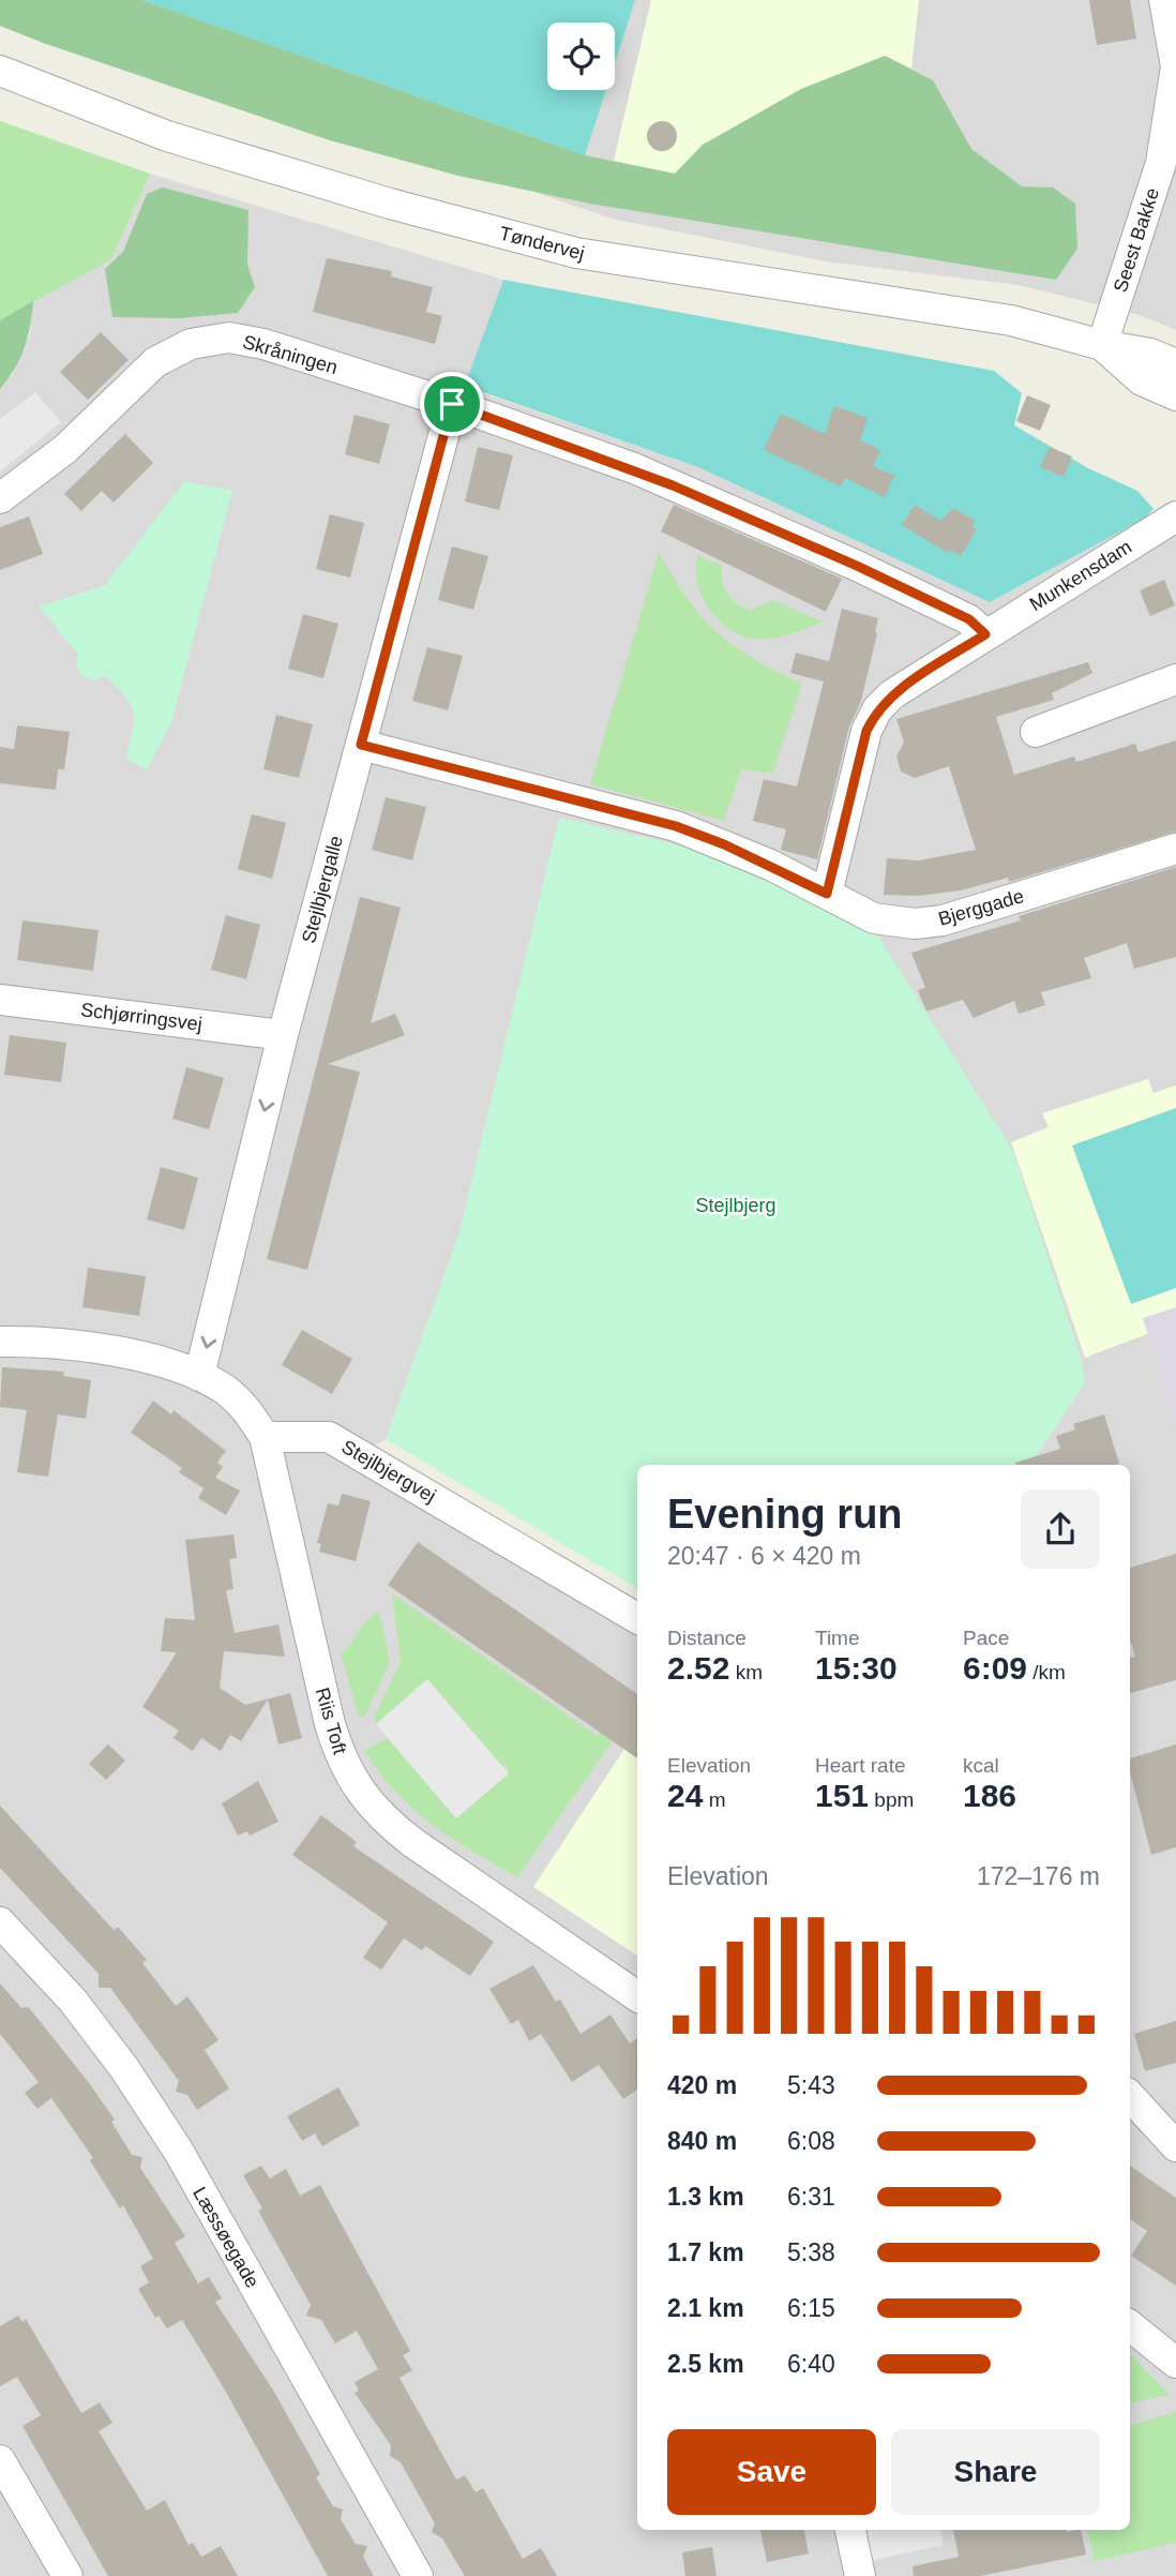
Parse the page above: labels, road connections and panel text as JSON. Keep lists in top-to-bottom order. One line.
{"streets":{"street":["Seest Bakke","Tøndervej","Skråningen","Munkensdam","Stejlbjergalle","Bjerggade","Schjørringsvej","Stejlbjergvej","Riis Toft","Læssøegade"]},"crossings":[["Seest Bakke","Tøndervej"],["Skråningen","Munkensdam"],["Skråningen","Stejlbjergalle"],["Munkensdam","Bjerggade"],["Stejlbjergalle","Bjerggade"],["Stejlbjergalle","Schjørringsvej"],["Stejlbjergvej","Riis Toft"]],"parks":["Stejlbjerg"],"page":{"heading":["Evening run","20:47 · 6 × 420 m"],"stats":[["Distance","2.52 km"],["Time","15:30"],["Pace","6:09 /km"],["Elevation","24 m"],["Heart rate","151 bpm"],["kcal","186"]],"chart":["Elevation","172–176 m"],"list":[{"name":"420 m","note":"5:43"},{"name":"840 m","note":"6:08"},{"name":"1.3 km","note":"6:31"},{"name":"1.7 km","note":"5:38"},{"name":"2.1 km","note":"6:15"},{"name":"2.5 km","note":"6:40"}],"buttons":["Save","Share"]}}
